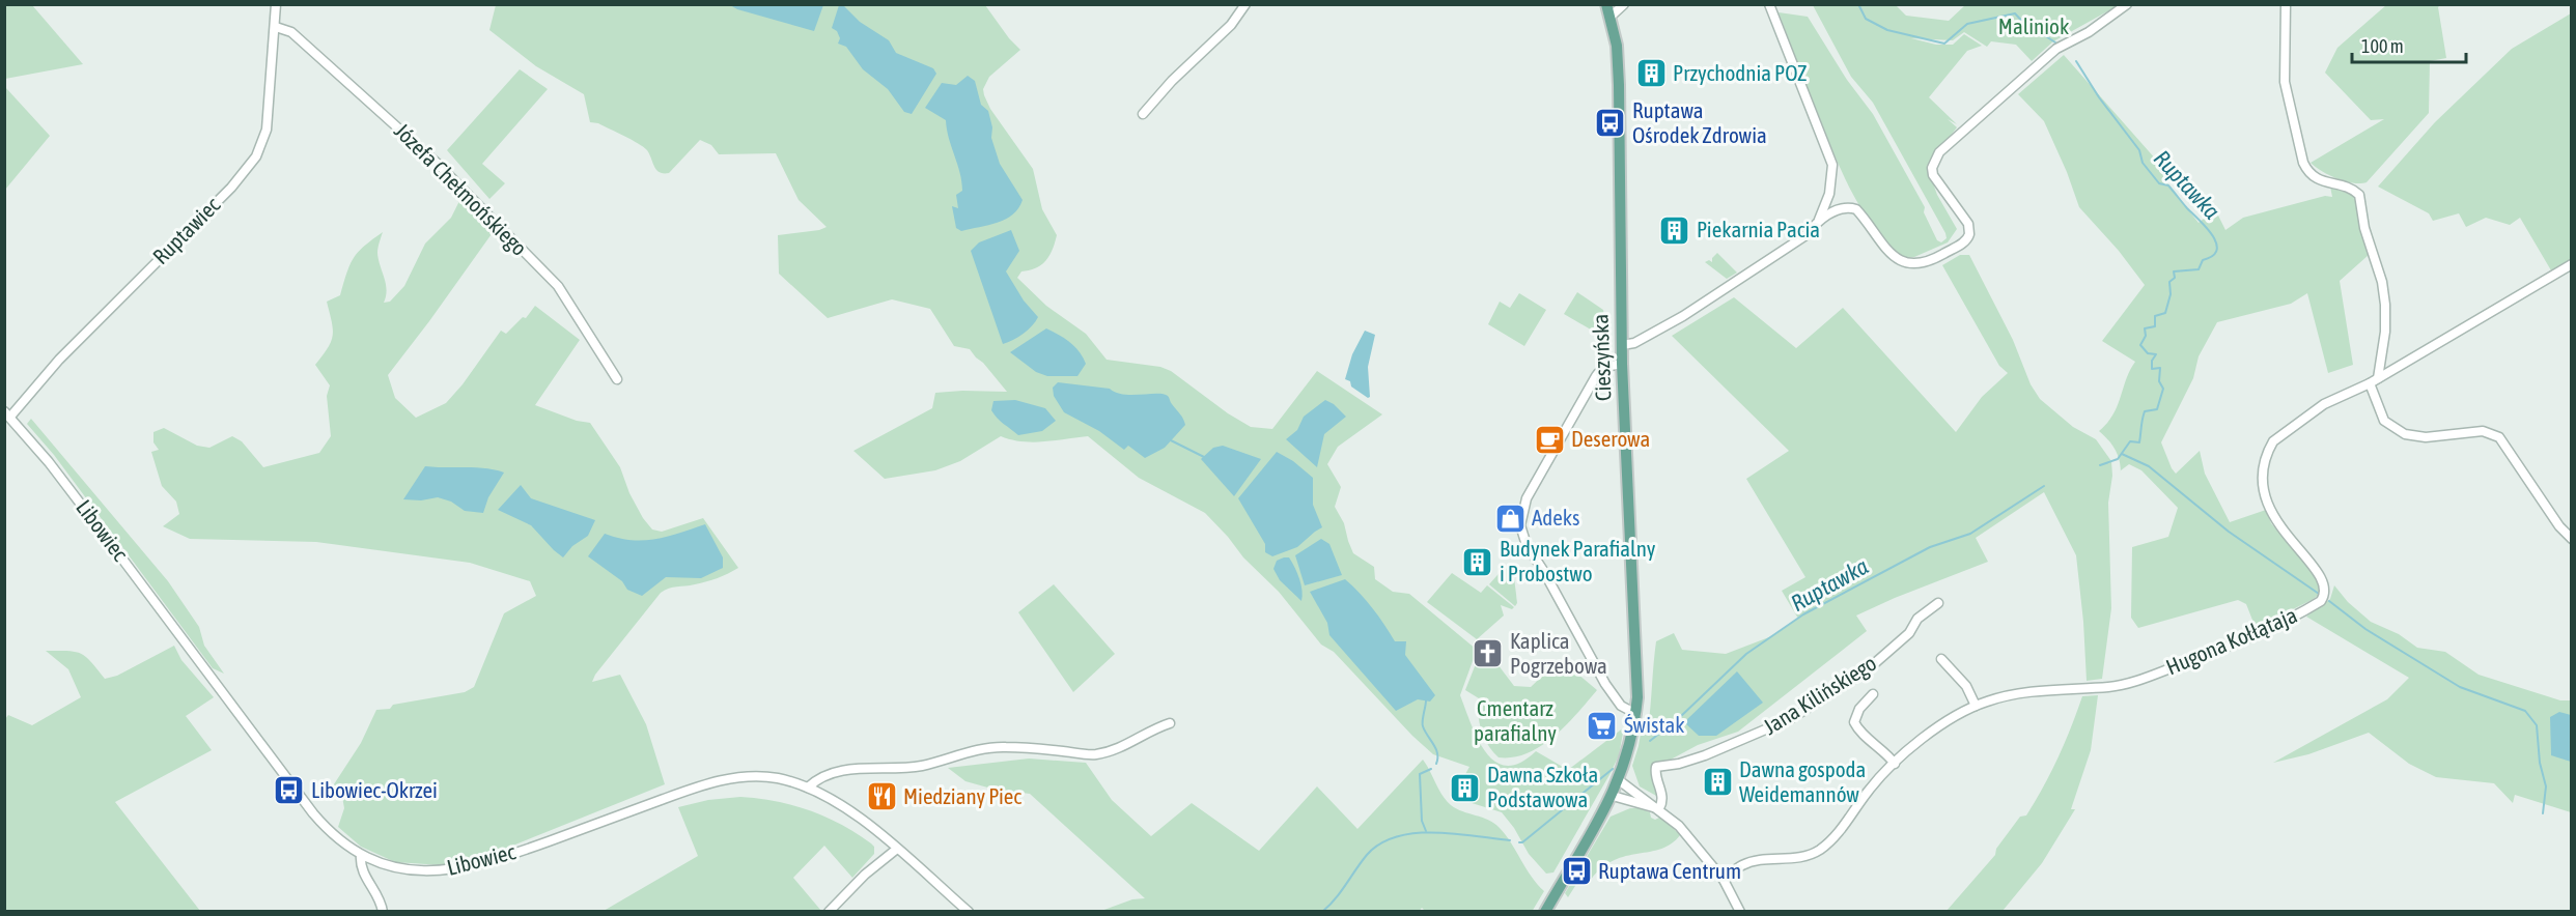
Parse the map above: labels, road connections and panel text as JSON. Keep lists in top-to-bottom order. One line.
{"streets":{"main road":["Cieszyńska"],"street":["Józefa Chełmońskiego","Ruptawiec","Libowiec","Hugona Kołłątaja","Jana Kilińskiego"]},"crossings":[["Józefa Chełmońskiego","Ruptawiec"],["Ruptawiec","Libowiec"]],"water":["Ruptawka"],"parks":["Maliniok","Cmentarz parafialny"],"places":{"building":["Przychodnia POZ","Piekarnia Pacia","Budynek Parafialny i Probostwo","Dawna gospoda Weidemannów","Dawna Szkoła Podstawowa"],"bus stop":["Ruptawa Ośrodek Zdrowia","Libowiec-Okrzei","Ruptawa Centrum"],"cafe":["Deserowa"],"shop":["Adeks"],"church":["Kaplica Pogrzebowa"],"supermarket":["Świstak"],"restaurant":["Miedziany Piec"]},"scale_bar":"100 m"}
